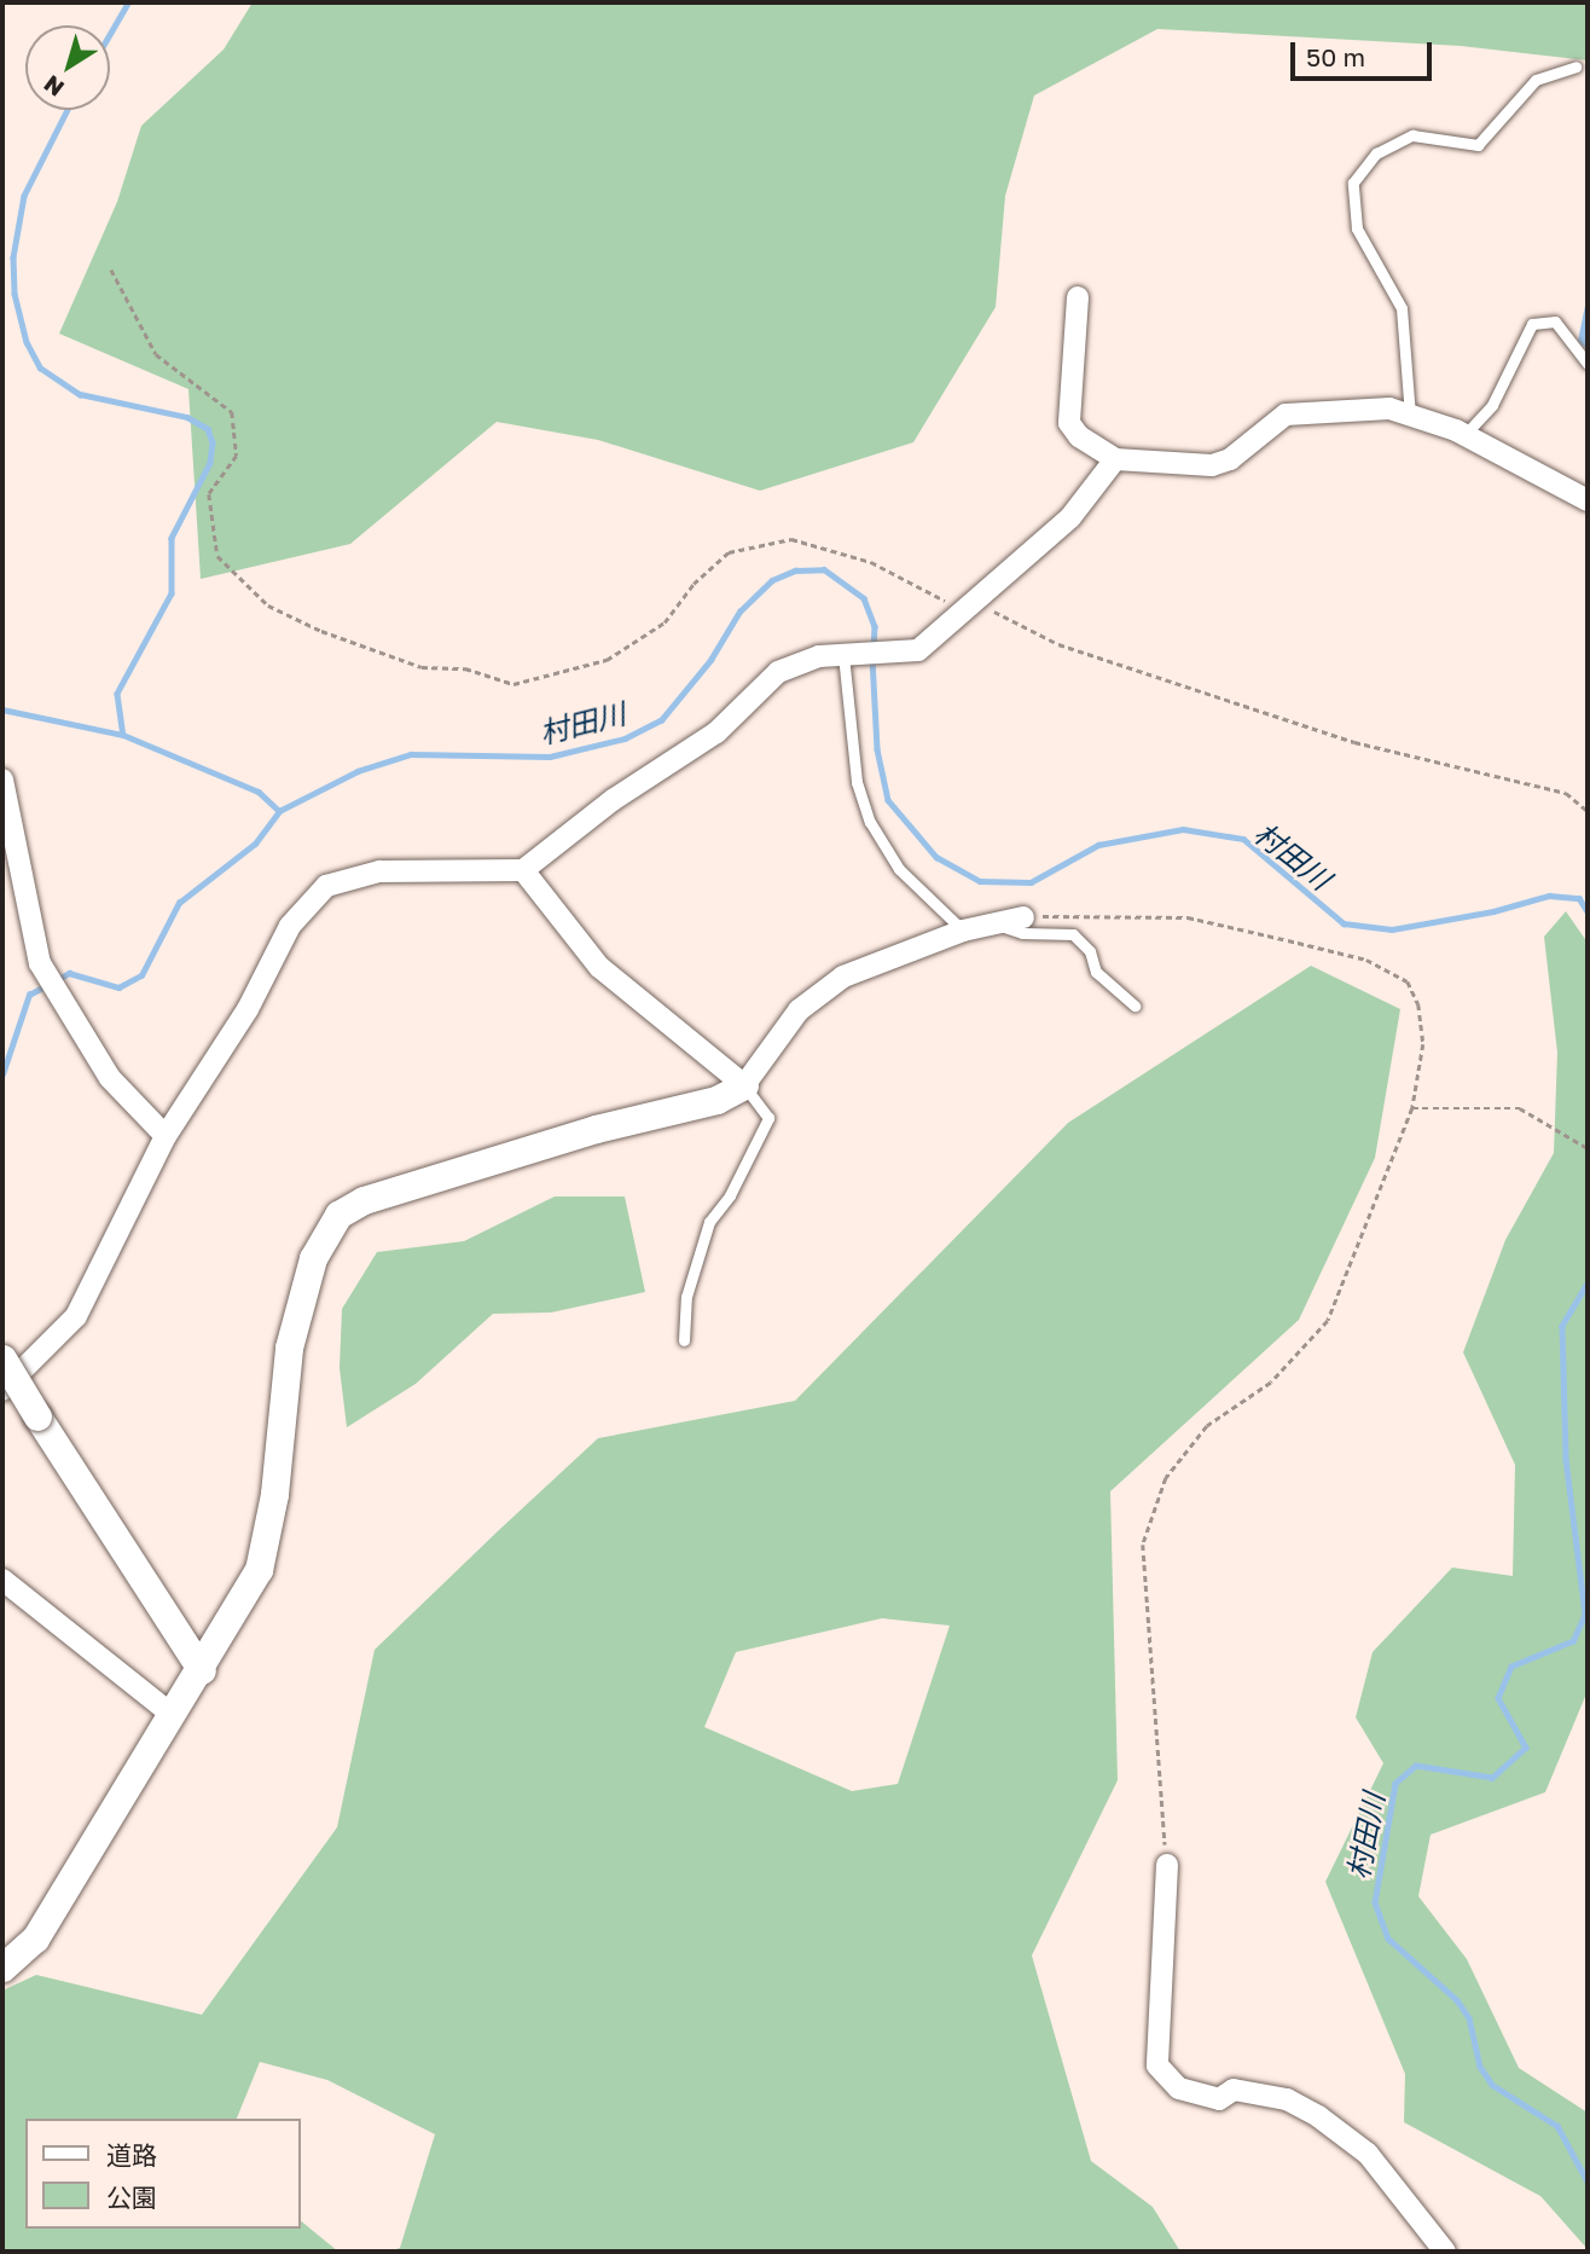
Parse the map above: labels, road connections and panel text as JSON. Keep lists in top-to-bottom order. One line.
{"water":["村田川"],"legend":["道路","公園"],"scale_bar":"50 m","north":"bottom left"}
